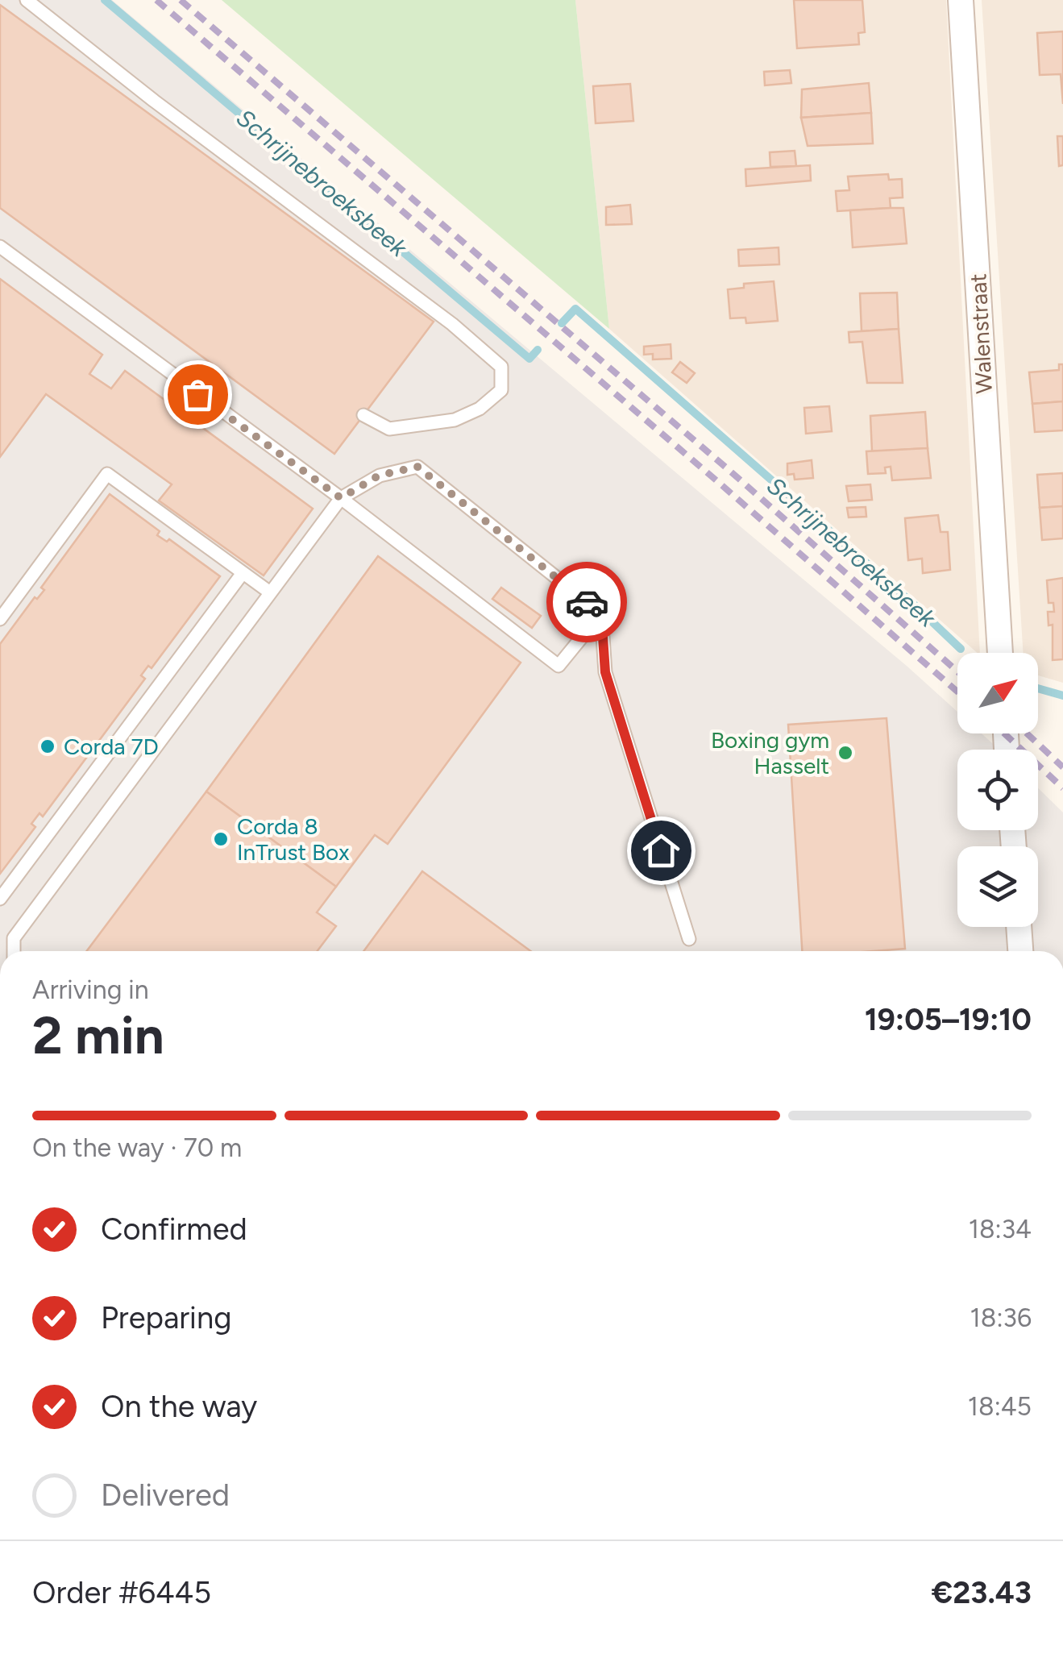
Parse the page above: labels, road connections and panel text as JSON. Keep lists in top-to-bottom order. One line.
{"streets":{"street":["Walenstraat"]},"water":["Schrijnebroeksbeek"],"places":["Corda 7D","Boxing gym Hasselt","Corda 8 InTrust Box"],"north":"top right","page":{"heading":["2 min","Arriving in","19:05–19:10"],"panel":["Order #6445","€23.43"],"bar":"On the way · 70 m","list":[["Confirmed","18:34"],["Preparing","18:36"],["On the way","18:45"],"Delivered"]}}
